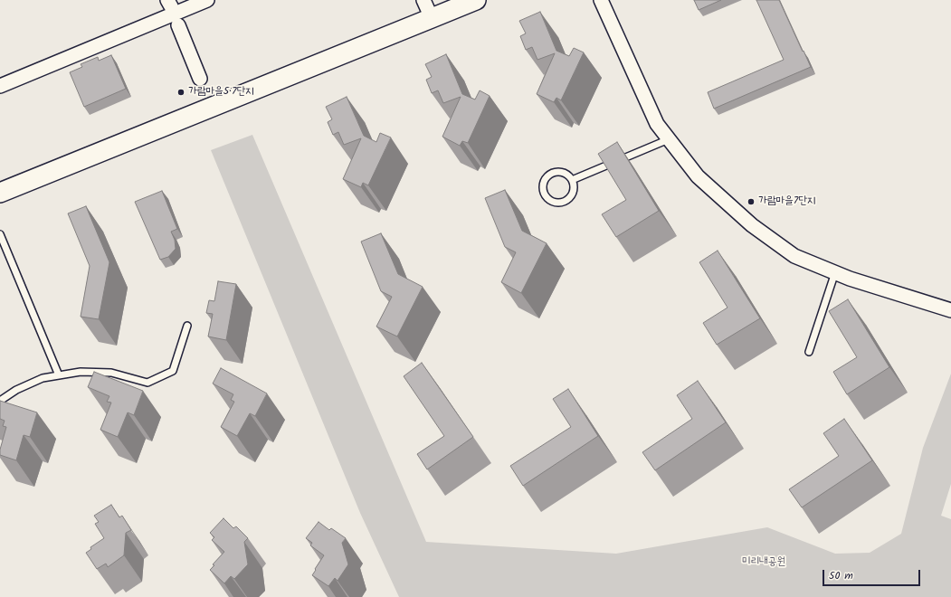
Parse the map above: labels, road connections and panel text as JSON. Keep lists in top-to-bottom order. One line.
{"parks":["미리내공원"],"places":["가람마을5·7단지","가람마을7단지"],"scale_bar":"50 m"}
